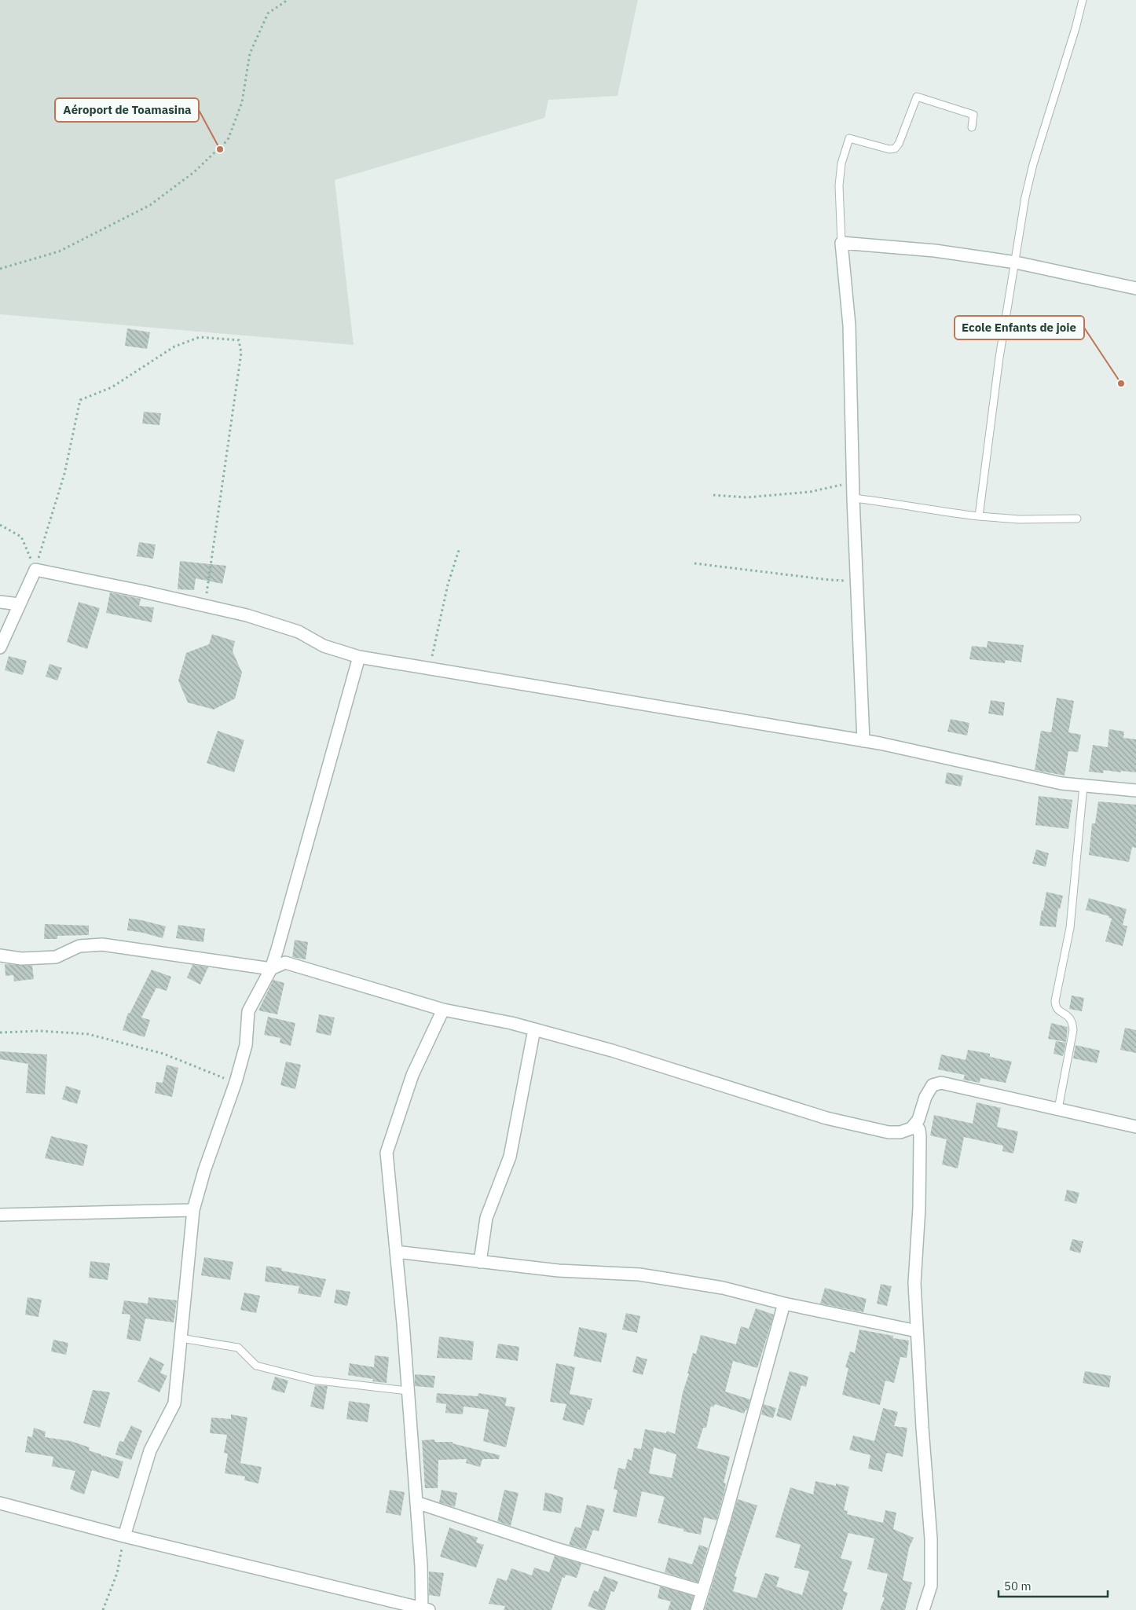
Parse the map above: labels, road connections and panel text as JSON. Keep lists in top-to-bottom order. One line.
{"places":["Aéroport de Toamasina","Ecole Enfants de joie"],"scale_bar":"50 m"}
